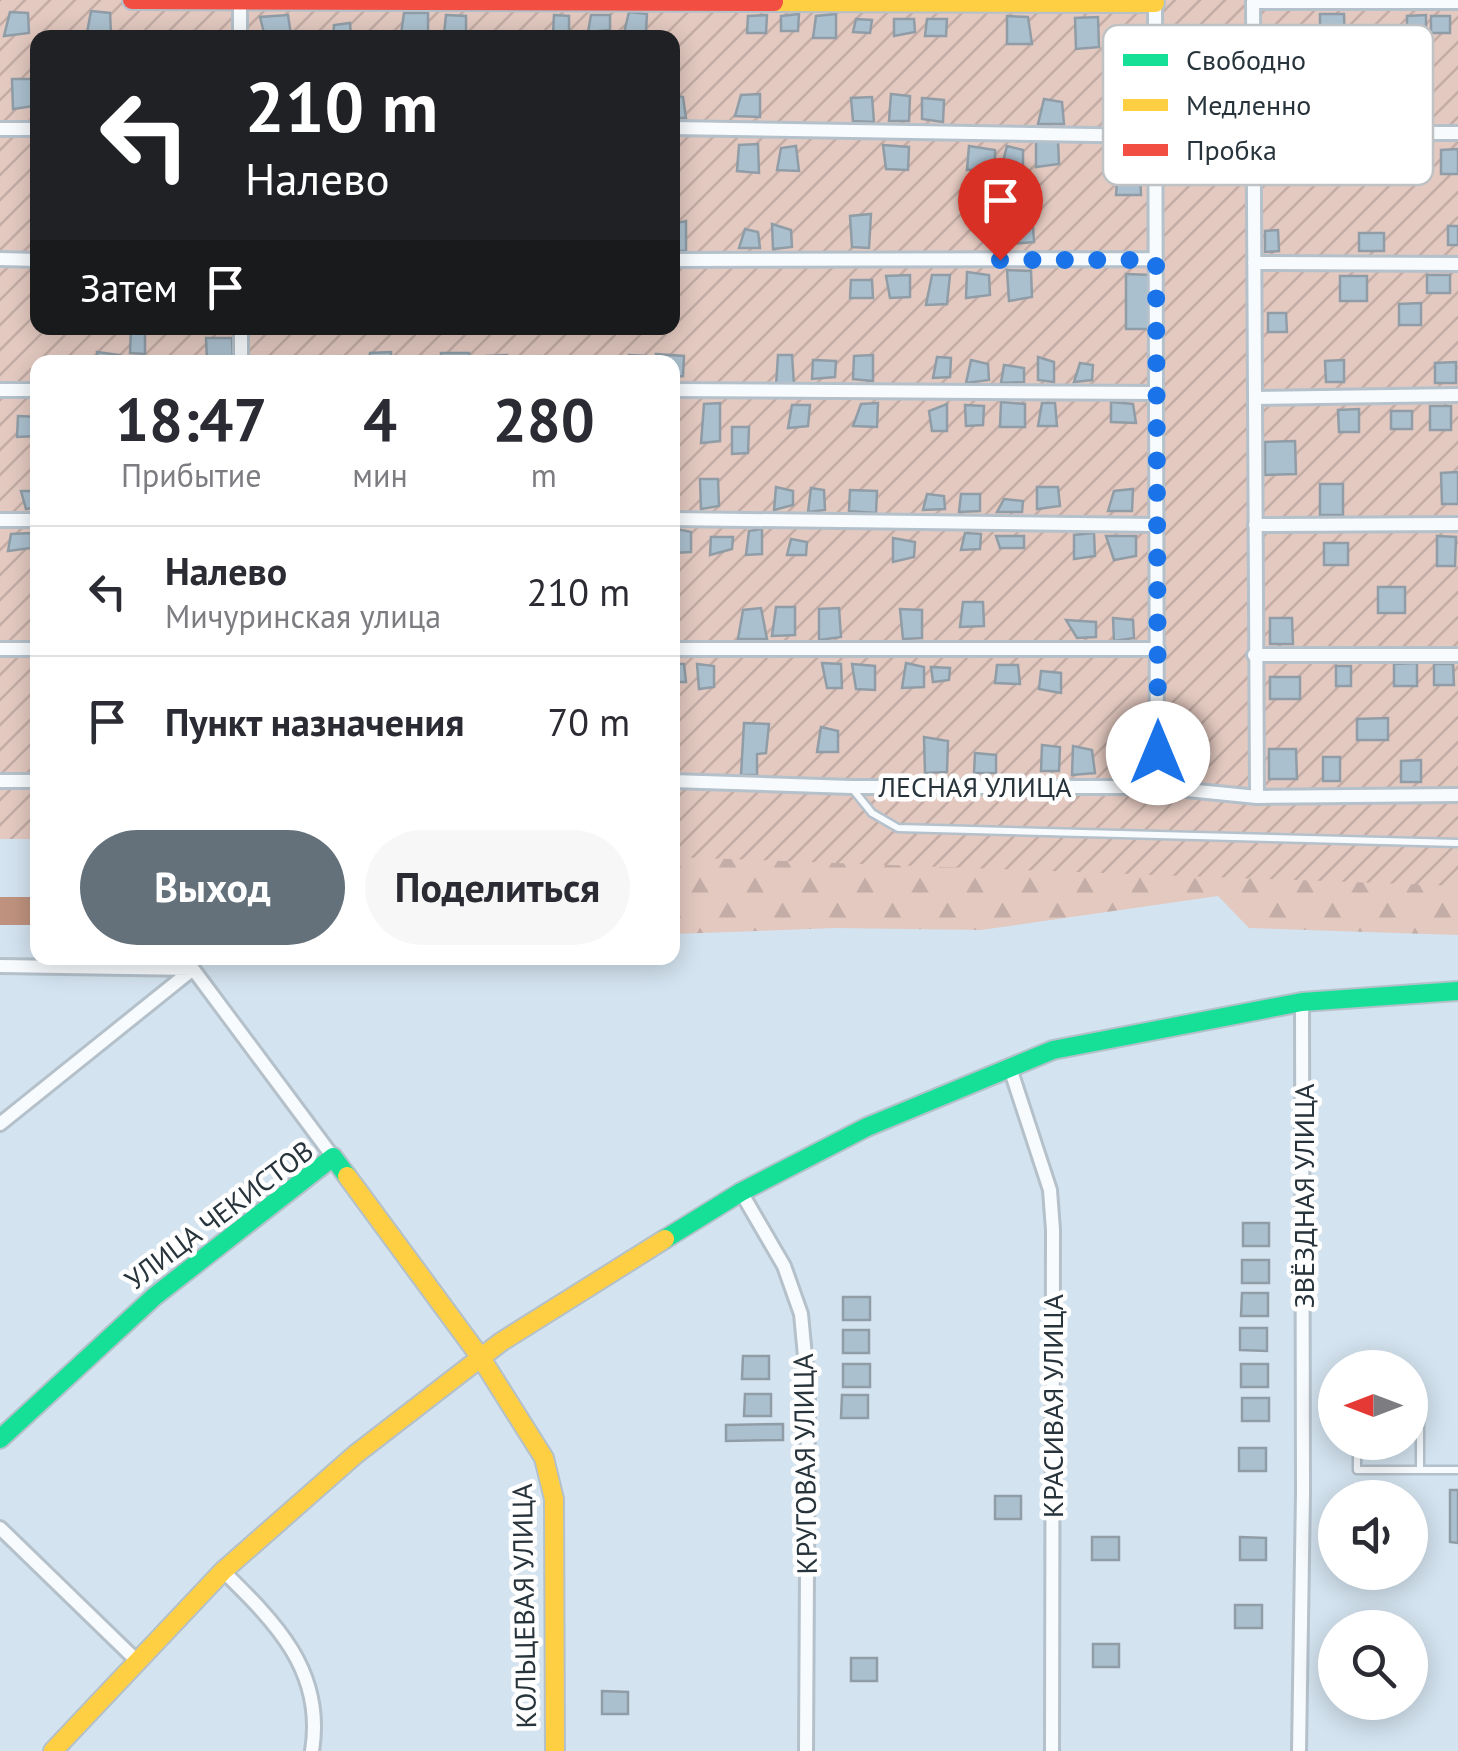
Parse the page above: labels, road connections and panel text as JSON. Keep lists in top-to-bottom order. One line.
{"streets":{"street":["ЛЕСНАЯ УЛИЦА","ЗВЁЗДНАЯ УЛИЦА","УЛИЦА ЧЕКИСТОВ","КРАСИВАЯ УЛИЦА","КРУГОВАЯ УЛИЦА","КОЛЬЦЕВАЯ УЛИЦА"]},"crossings":[["УЛИЦА ЧЕКИСТОВ","КОЛЬЦЕВАЯ УЛИЦА"]],"legend":["Свободно","Медленно","Пробка"],"north":"left","page":{"turn":["210 m","Налево"],"then":"Затем","eta":["18:47","Прибытие","4","мин","280","m"],"list":[{"name":"Налево","note":"Мичуринская улица","value":"210 m"},{"name":"Пункт назначения","value":"70 m"}],"buttons":["Выход","Поделиться"]}}
